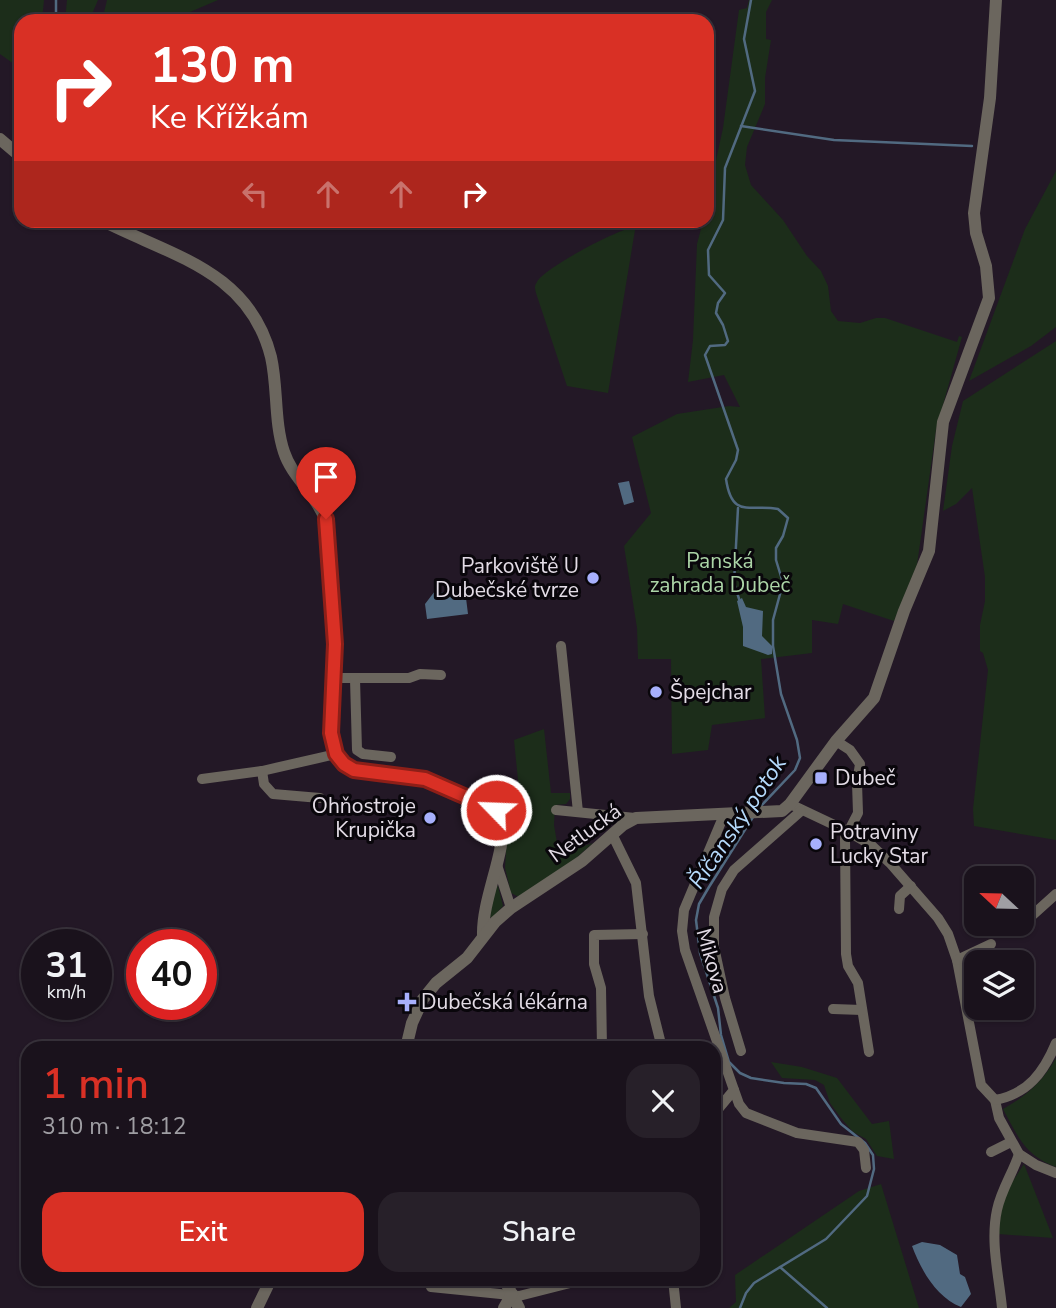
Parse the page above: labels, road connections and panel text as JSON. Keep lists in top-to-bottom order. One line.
{"streets":{"street":["Netlucká","Mikova"]},"crossings":[["Netlucká","Mikova"]],"water":["Říčanský potok"],"parks":["Panská zahrada Dubeč"],"places":{"other":["Parkoviště U Dubečské tvrze","Špejchar","Ohňostroje Krupička","Potraviny Lucky Star"],"transit":["Dubeč"],"health":["Dubečská lékárna"]},"north":"left","page":{"turn":["130 m","Ke Křížkám"],"speed":"31 km/h","limit":"40","heading":["1 min","310 m · 18:12"],"buttons":["Exit","Share"]}}
